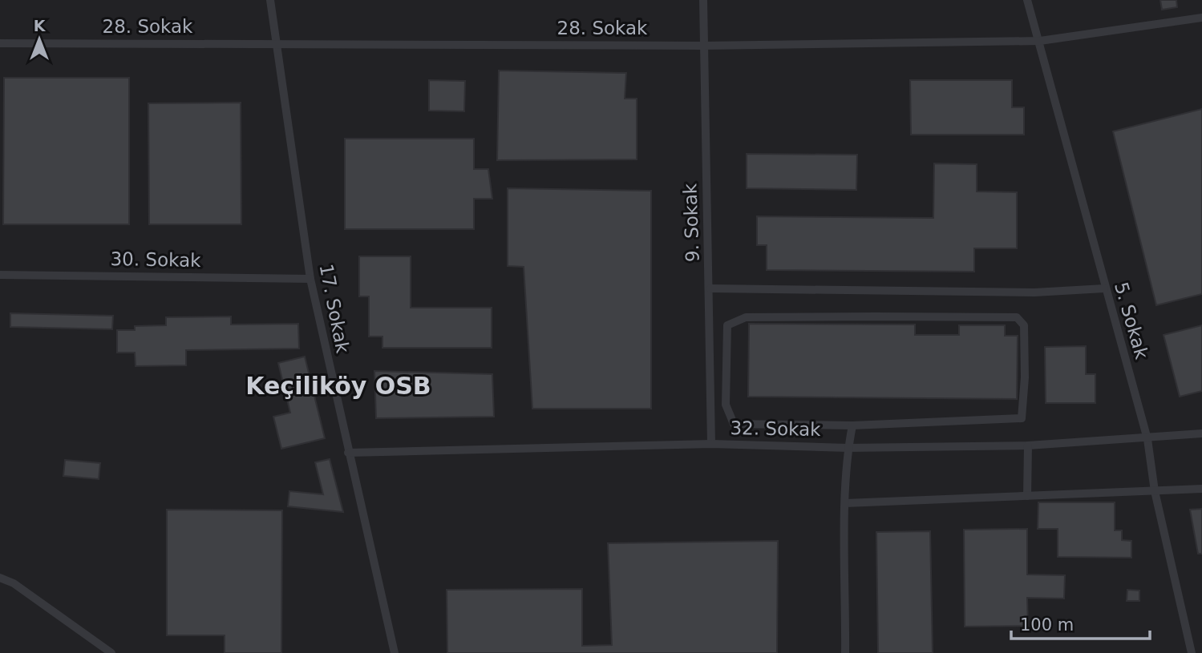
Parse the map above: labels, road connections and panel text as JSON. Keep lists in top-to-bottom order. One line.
{"streets":{"street":["28. Sokak","9. Sokak","30. Sokak","17. Sokak","5. Sokak","32. Sokak"]},"crossings":[["28. Sokak","9. Sokak"],["28. Sokak","17. Sokak"],["28. Sokak","5. Sokak"],["9. Sokak","32. Sokak"],["30. Sokak","17. Sokak"],["17. Sokak","32. Sokak"],["5. Sokak","32. Sokak"]],"districts":["Keçiliköy OSB"],"scale_bar":"100 m","north":"top"}
